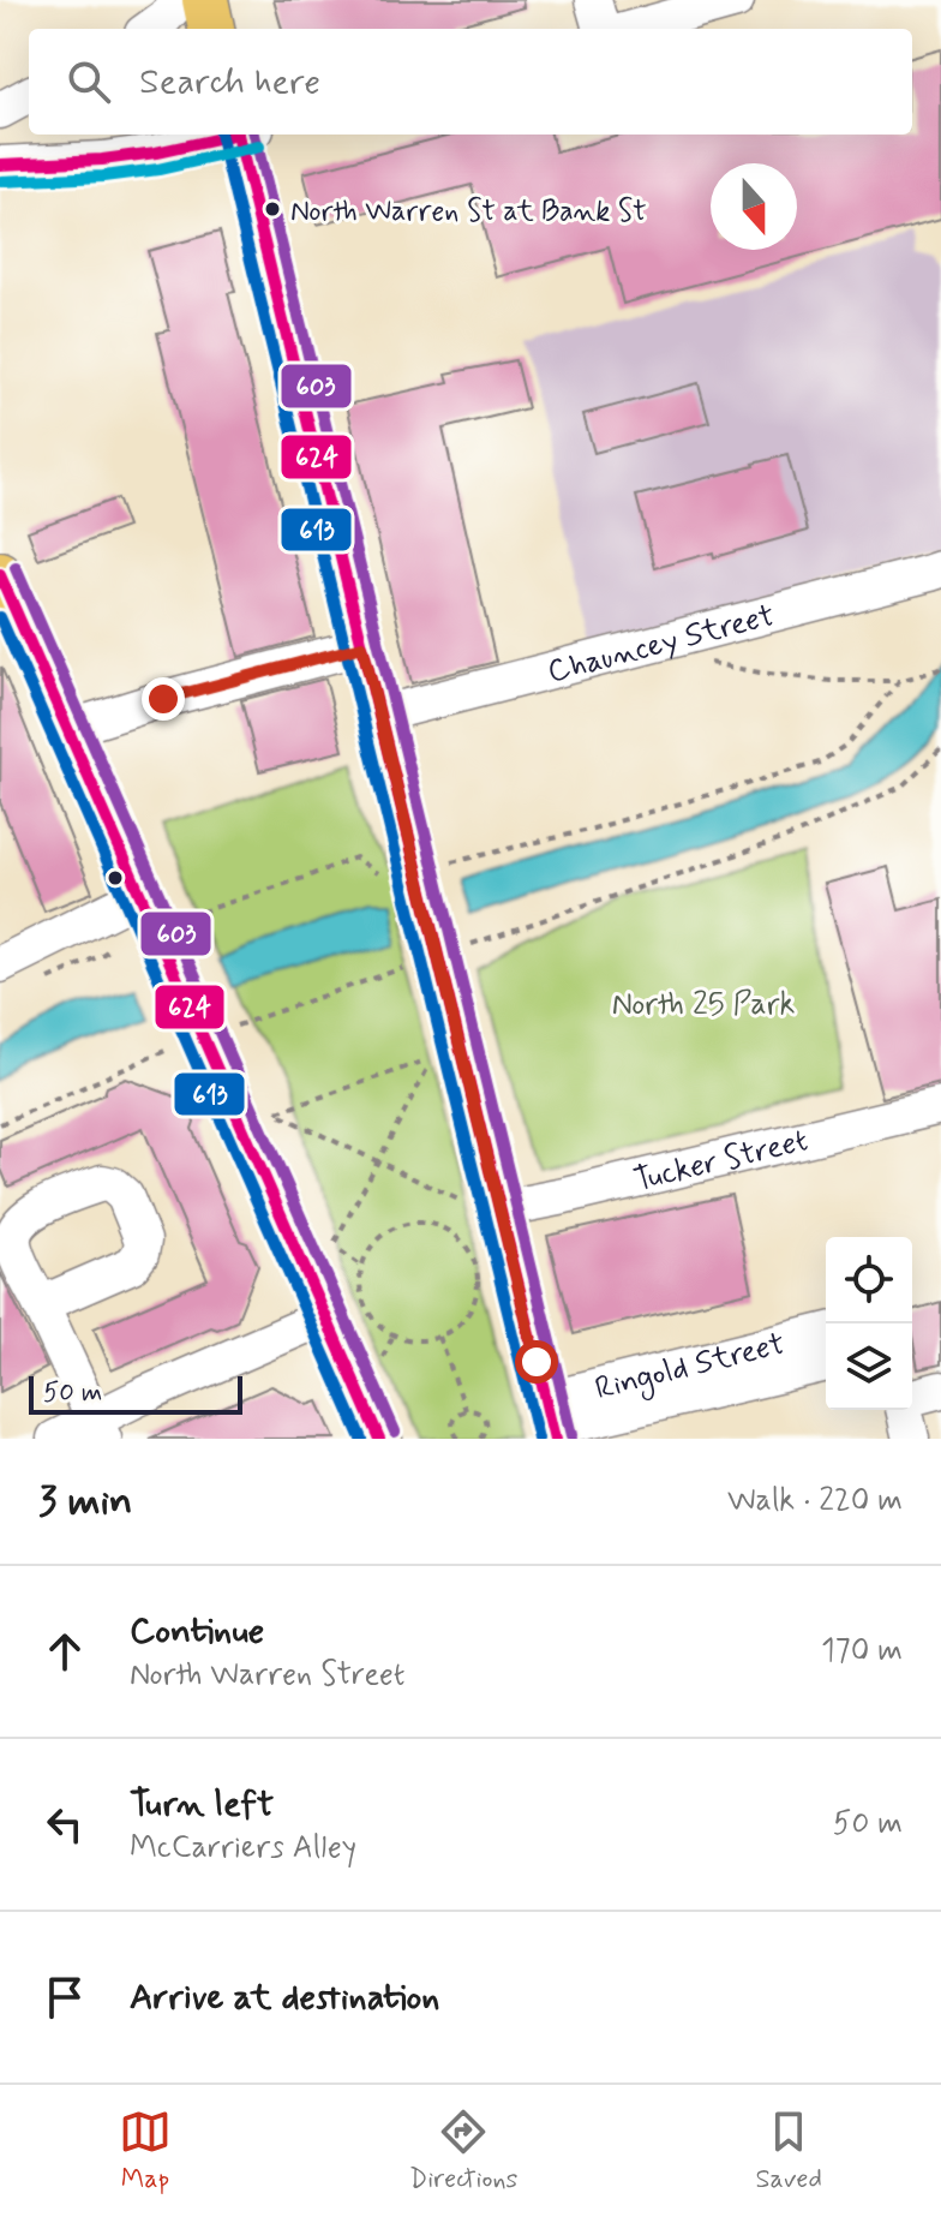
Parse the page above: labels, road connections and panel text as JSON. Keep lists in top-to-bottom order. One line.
{"streets":{"street":["Chauncey Street","Tucker Street","Ringold Street"]},"parks":["North 25 Park"],"places":["North Warren St at Bank St"],"lines":["transit line 624","transit line 613","transit line 603"],"scale_bar":"50 m","north":"bottom","page":{"search":"Search here","scale":"50 m","heading":["3 min","Walk · 220 m"],"list":[["Continue","North Warren Street","170 m"],["Turn left","McCarriers Alley","50 m"],"Arrive at destination"],"nav":["Map","Directions","Saved"]}}
